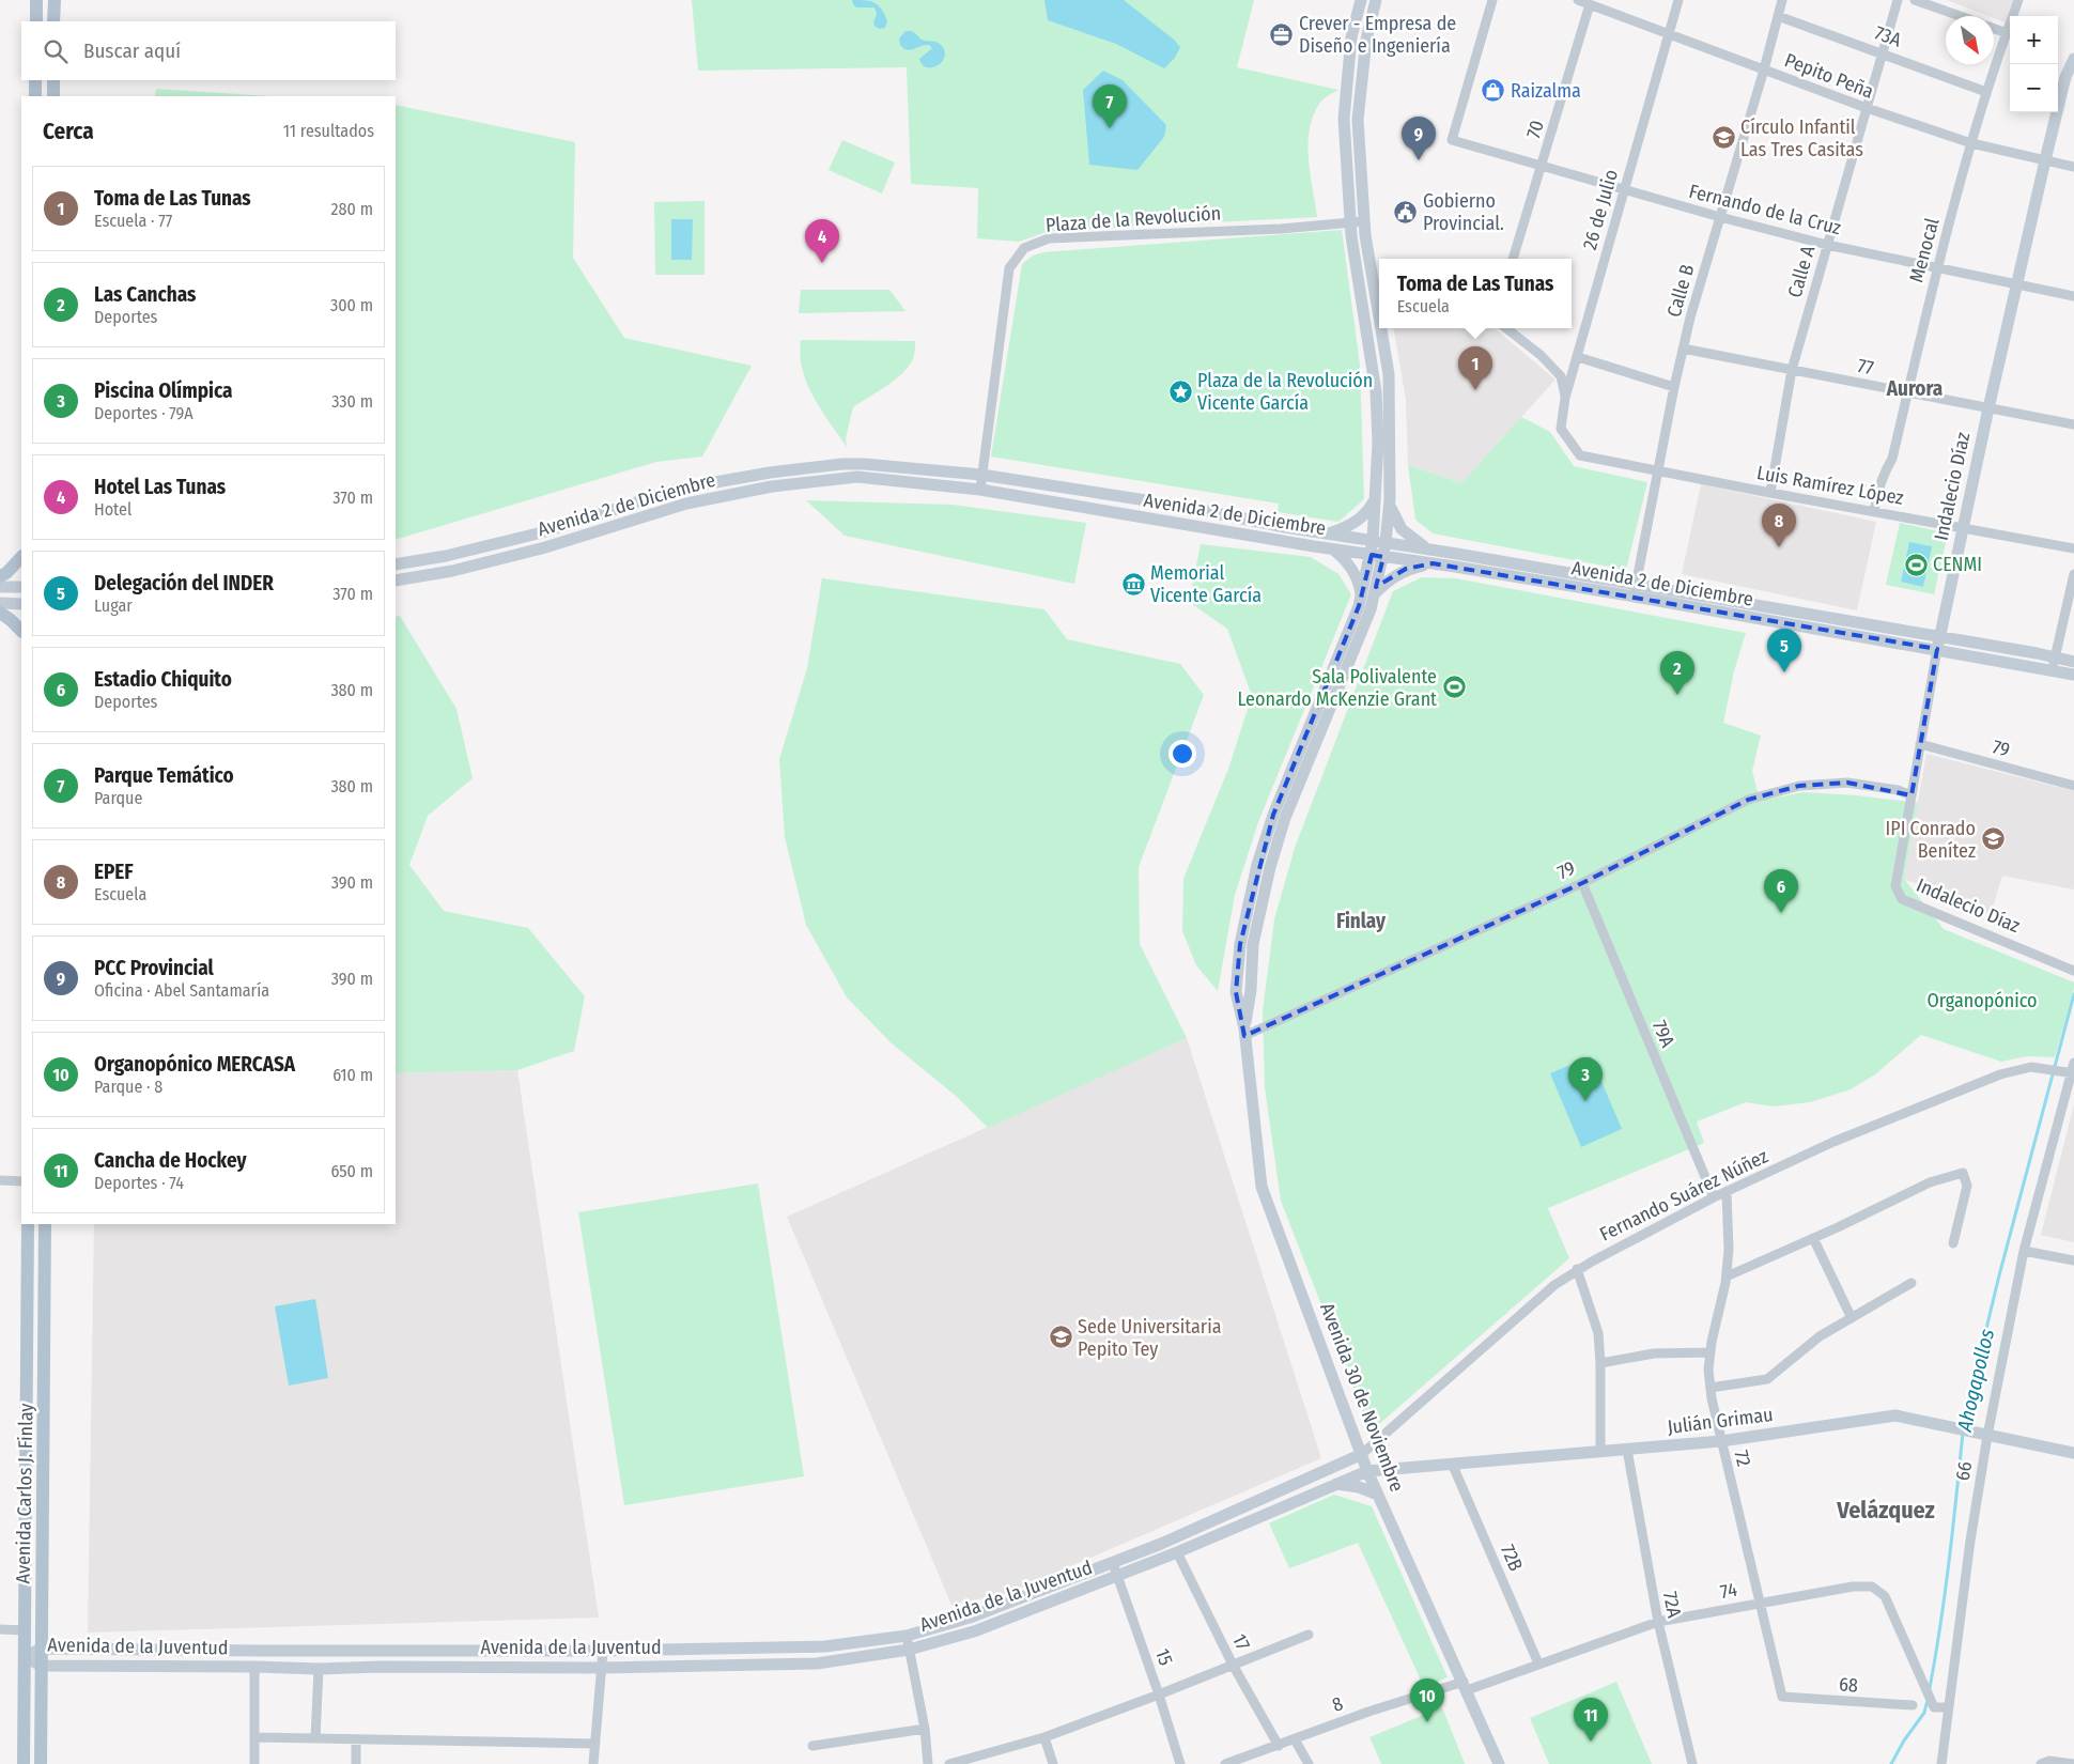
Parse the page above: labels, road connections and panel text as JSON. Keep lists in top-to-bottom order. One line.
{"streets":{"main road":["Indalecio Díaz","Avenida 2 de Diciembre","Avenida 30 de Noviembre","Julián Grimau","Avenida Carlos J. Finlay","Avenida de la Juventud"],"street":["73A","Pepito Peña","70","26 de Julio","Fernando de la Cruz","Plaza de la Revolución","Menocal","Calle A","Calle B","77","Luis Ramírez López","79","79A","Fernando Suárez Núñez","72","66","72B","74","72A","17","15","68","8"]},"crossings":[["73A","Menocal"],["73A","Calle A"],["73A","Calle B"],["Pepito Peña","70"],["Pepito Peña","26 de Julio"],["Pepito Peña","Menocal"],["Pepito Peña","Calle A"],["Pepito Peña","Calle B"],["Pepito Peña","Indalecio Díaz"],["70","Fernando de la Cruz"],["26 de Julio","Fernando de la Cruz"],["26 de Julio","Luis Ramírez López"],["Fernando de la Cruz","Menocal"],["Fernando de la Cruz","Calle A"],["Fernando de la Cruz","Calle B"],["Fernando de la Cruz","Indalecio Díaz"],["Plaza de la Revolución","Avenida 2 de Diciembre"],["Plaza de la Revolución","Avenida 30 de Noviembre"],["Menocal","77"],["Menocal","Luis Ramírez López"],["Calle A","77"],["Calle A","Luis Ramírez López"],["Calle B","77"],["Calle B","Luis Ramírez López"],["Calle B","Avenida 2 de Diciembre"],["77","Indalecio Díaz"],["Luis Ramírez López","Indalecio Díaz"],["Indalecio Díaz","Avenida 2 de Diciembre"],["Indalecio Díaz","79"],["Avenida 2 de Diciembre","Avenida 30 de Noviembre"],["79","79A"],["79","Avenida 30 de Noviembre"],["79A","Fernando Suárez Núñez"],["Fernando Suárez Núñez","Avenida 30 de Noviembre"],["Fernando Suárez Núñez","72"],["Fernando Suárez Núñez","66"],["Fernando Suárez Núñez","Avenida de la Juventud"],["Avenida 30 de Noviembre","Julián Grimau"],["Avenida 30 de Noviembre","74"],["Avenida 30 de Noviembre","Avenida de la Juventud"],["Avenida 30 de Noviembre","8"],["Julián Grimau","72"],["Julián Grimau","66"],["Julián Grimau","72B"],["Julián Grimau","Avenida de la Juventud"],["Julián Grimau","72A"],["72","74"],["72","68"],["66","74"],["Avenida Carlos J. Finlay","Avenida de la Juventud"],["72B","74"],["74","72A"],["74","8"],["Avenida de la Juventud","17"],["Avenida de la Juventud","15"],["17","8"]],"districts":["Aurora","Finlay","Velázquez"],"water":["Ahogapollos"],"parks":["Organopónico"],"places":{"office":["Crever - Empresa de Diseño e Ingeniería"],"shop":["Raizalma"],"school or university":["Círculo Infantil Las Tres Casitas","IPI Conrado Benítez","Sede Universitaria Pepito Tey"],"public building":["Gobierno Provincial."],"place":["Plaza de la Revolución Vicente García"],"sports":["CENMI","Sala Polivalente Leonardo McKenzie Grant"],"museum":["Memorial Vicente García"]},"north":"bottom right","page":{"map_buttons":["+","−"],"search":"Buscar aquí","pins":["7","9","4","1","8","5","2","6","3","10","11"],"heading":["Cerca","11 resultados"],"list":[{"mark":"1","name":"Toma de Las Tunas","note":"Escuela · 77","value":"280 m"},{"mark":"2","name":"Las Canchas","note":"Deportes","value":"300 m"},{"mark":"3","name":"Piscina Olímpica","note":"Deportes · 79A","value":"330 m"},{"mark":"4","name":"Hotel Las Tunas","note":"Hotel","value":"370 m"},{"mark":"5","name":"Delegación del INDER","note":"Lugar","value":"370 m"},{"mark":"6","name":"Estadio Chiquito","note":"Deportes","value":"380 m"},{"mark":"7","name":"Parque Temático","note":"Parque","value":"380 m"},{"mark":"8","name":"EPEF","note":"Escuela","value":"390 m"},{"mark":"9","name":"PCC Provincial","note":"Oficina · Abel Santamaría","value":"390 m"},{"mark":"10","name":"Organopónico MERCASA","note":"Parque · 8","value":"610 m"},{"mark":"11","name":"Cancha de Hockey","note":"Deportes · 74","value":"650 m"}],"popup":["Toma de Las Tunas","Escuela"]}}
